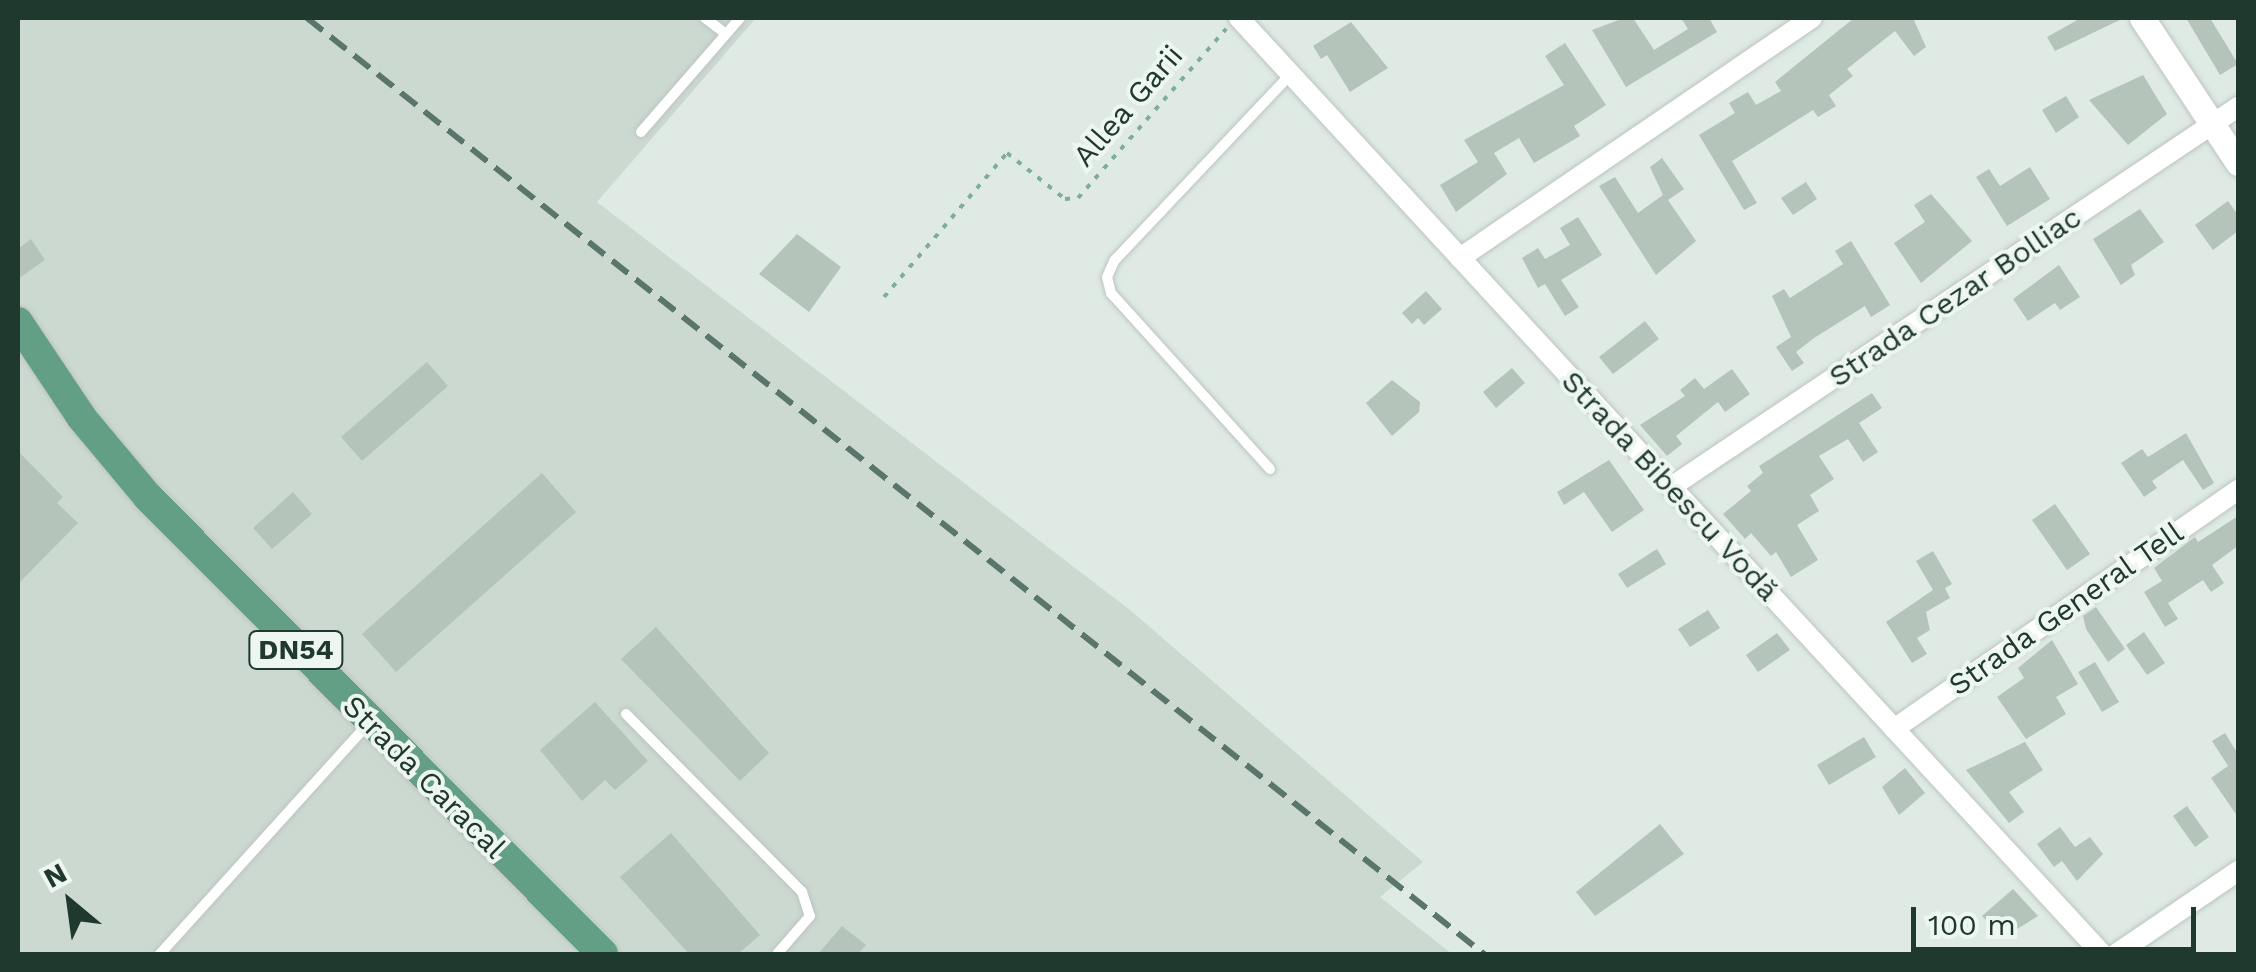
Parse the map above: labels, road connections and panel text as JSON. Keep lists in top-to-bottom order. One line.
{"streets":{"main road":["DN54","Strada Caracal"],"street":["Strada Cezar Bolliac","Strada Bibescu Vodă","Strada General Tell"],"path":["Allea Garii"]},"crossings":[["Allea Garii","Strada Bibescu Vodă"],["Strada Cezar Bolliac","Strada Bibescu Vodă"],["Strada Bibescu Vodă","Strada General Tell"]],"scale_bar":"100 m","north":"top left"}
